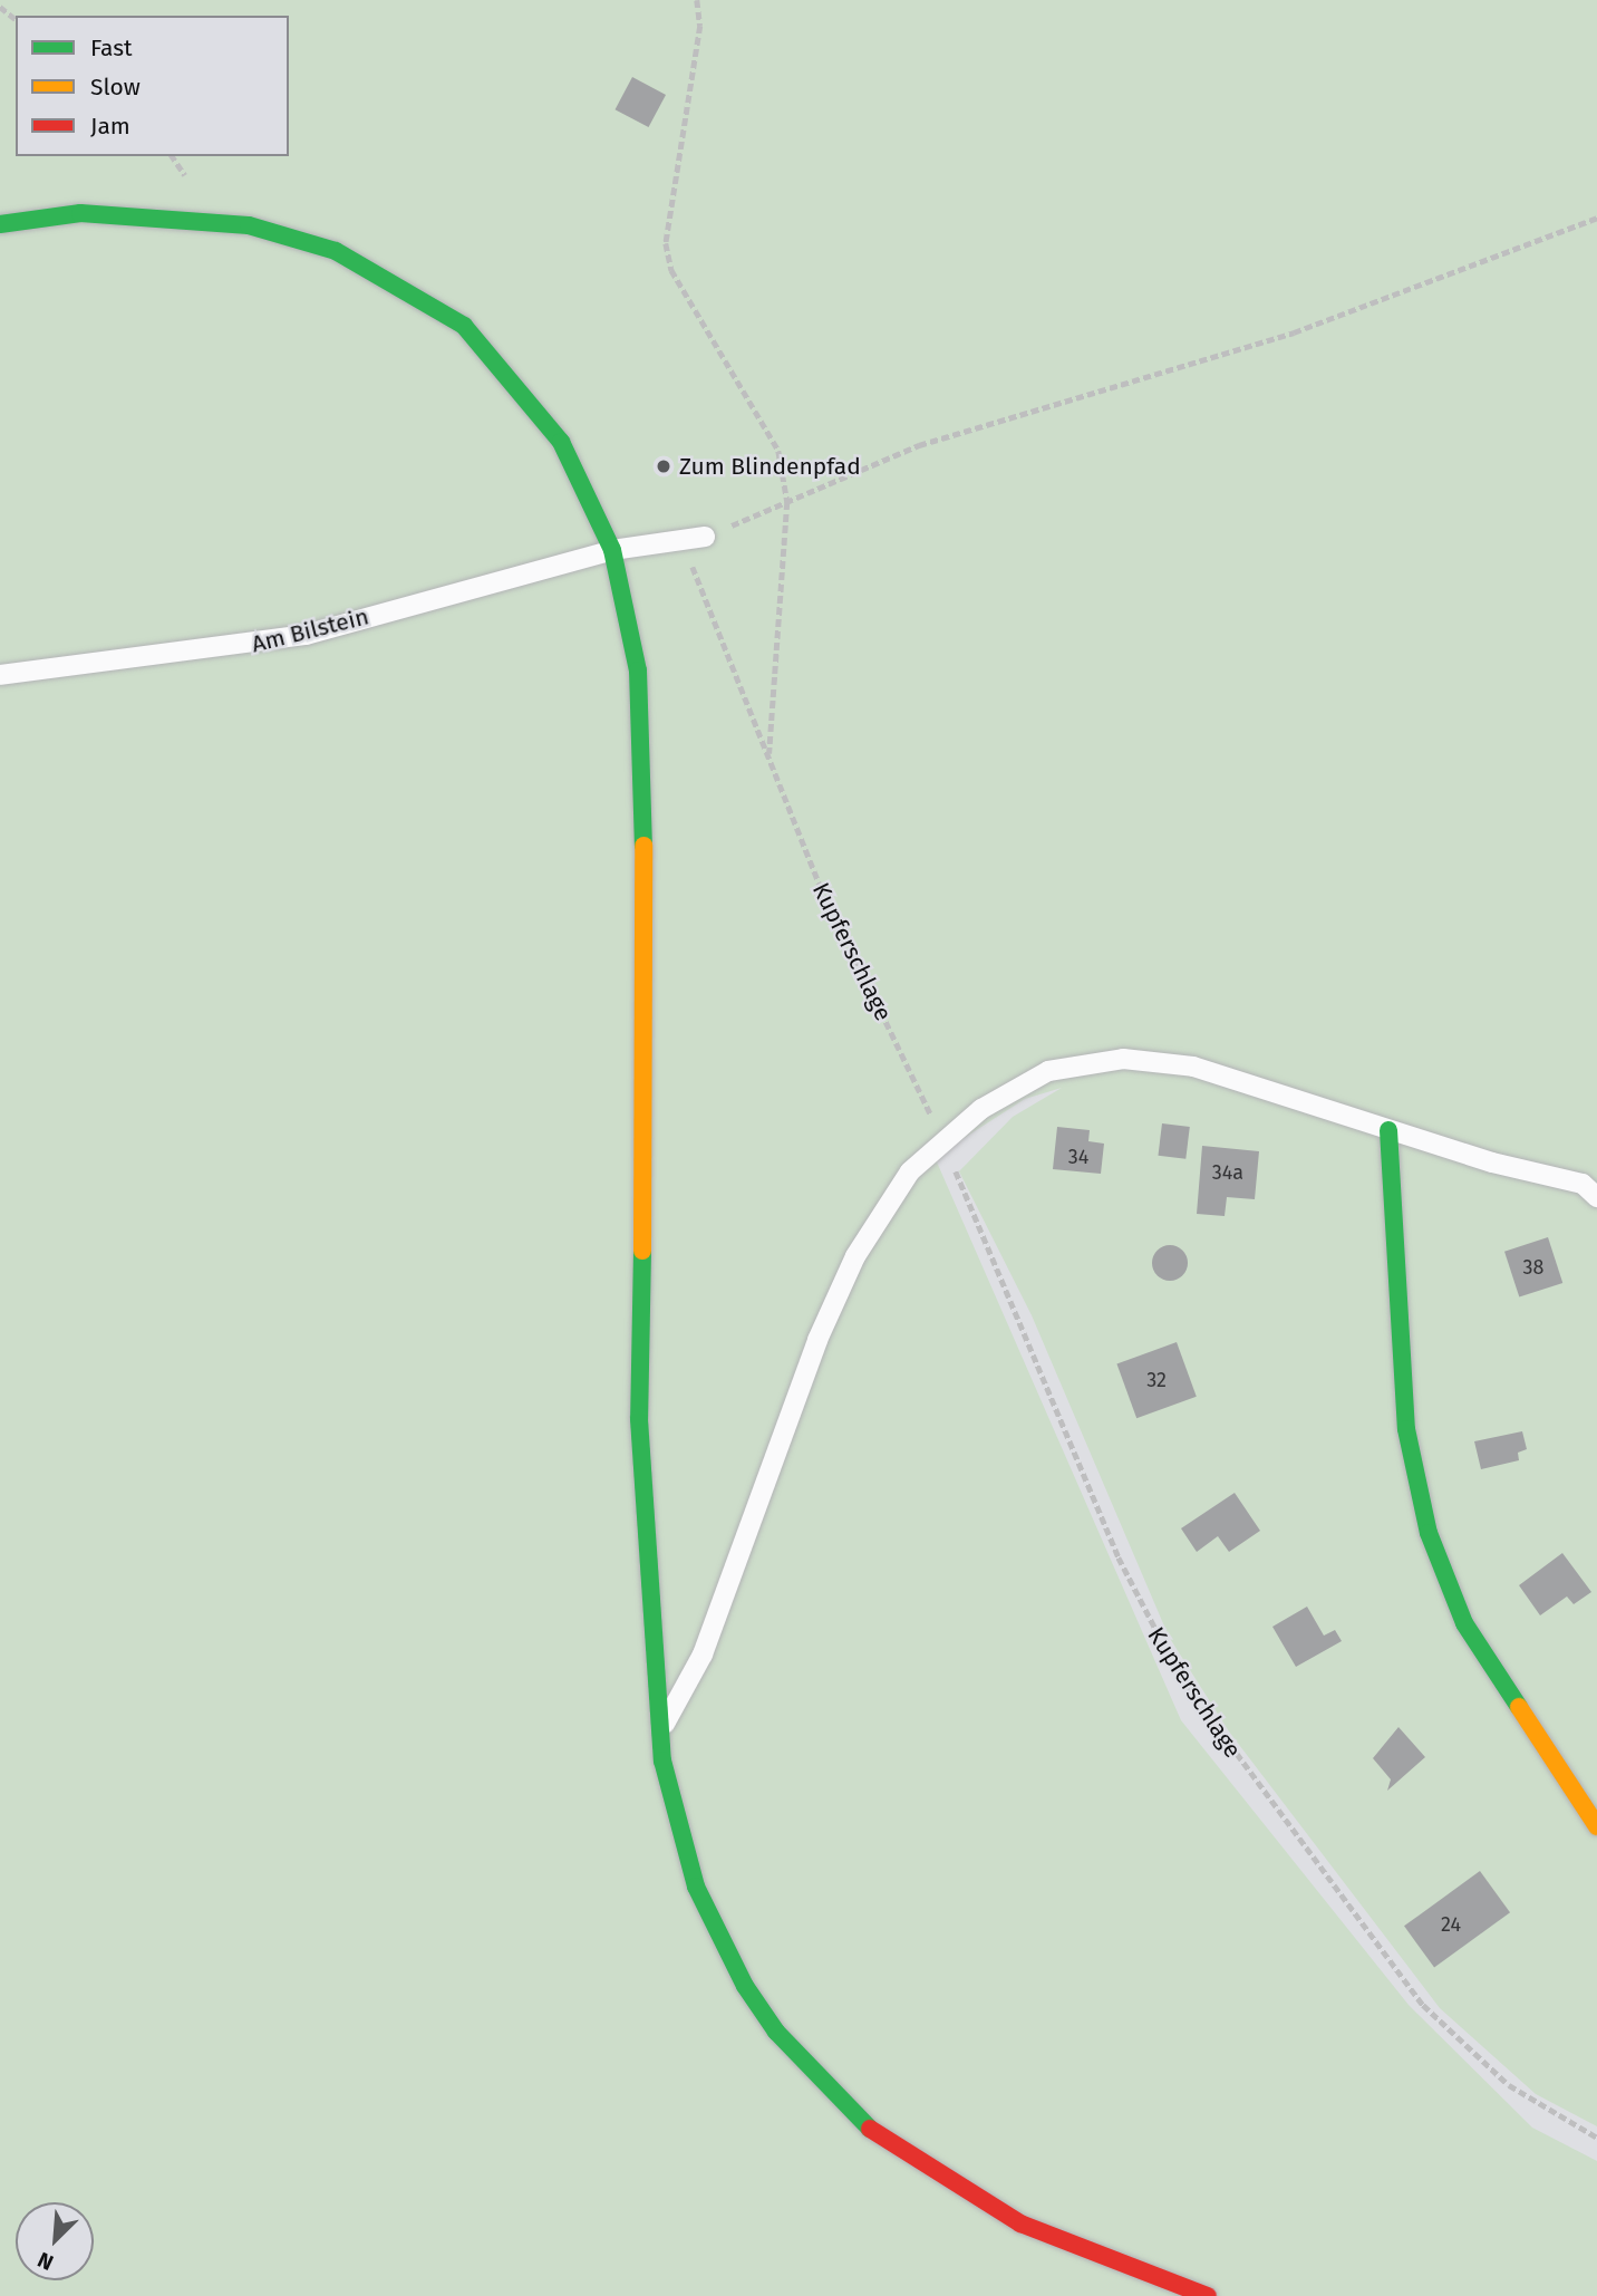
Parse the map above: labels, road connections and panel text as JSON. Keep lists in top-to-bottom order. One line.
{"streets":{"lane":["Am Bilstein"],"path":["Kupferschlage"]},"crossings":[["Am Bilstein","Kupferschlage"]],"places":["Zum Blindenpfad"],"house_numbers":["34","34a","38","32","24"],"legend":["Fast","Slow","Jam"],"north":"bottom left"}
